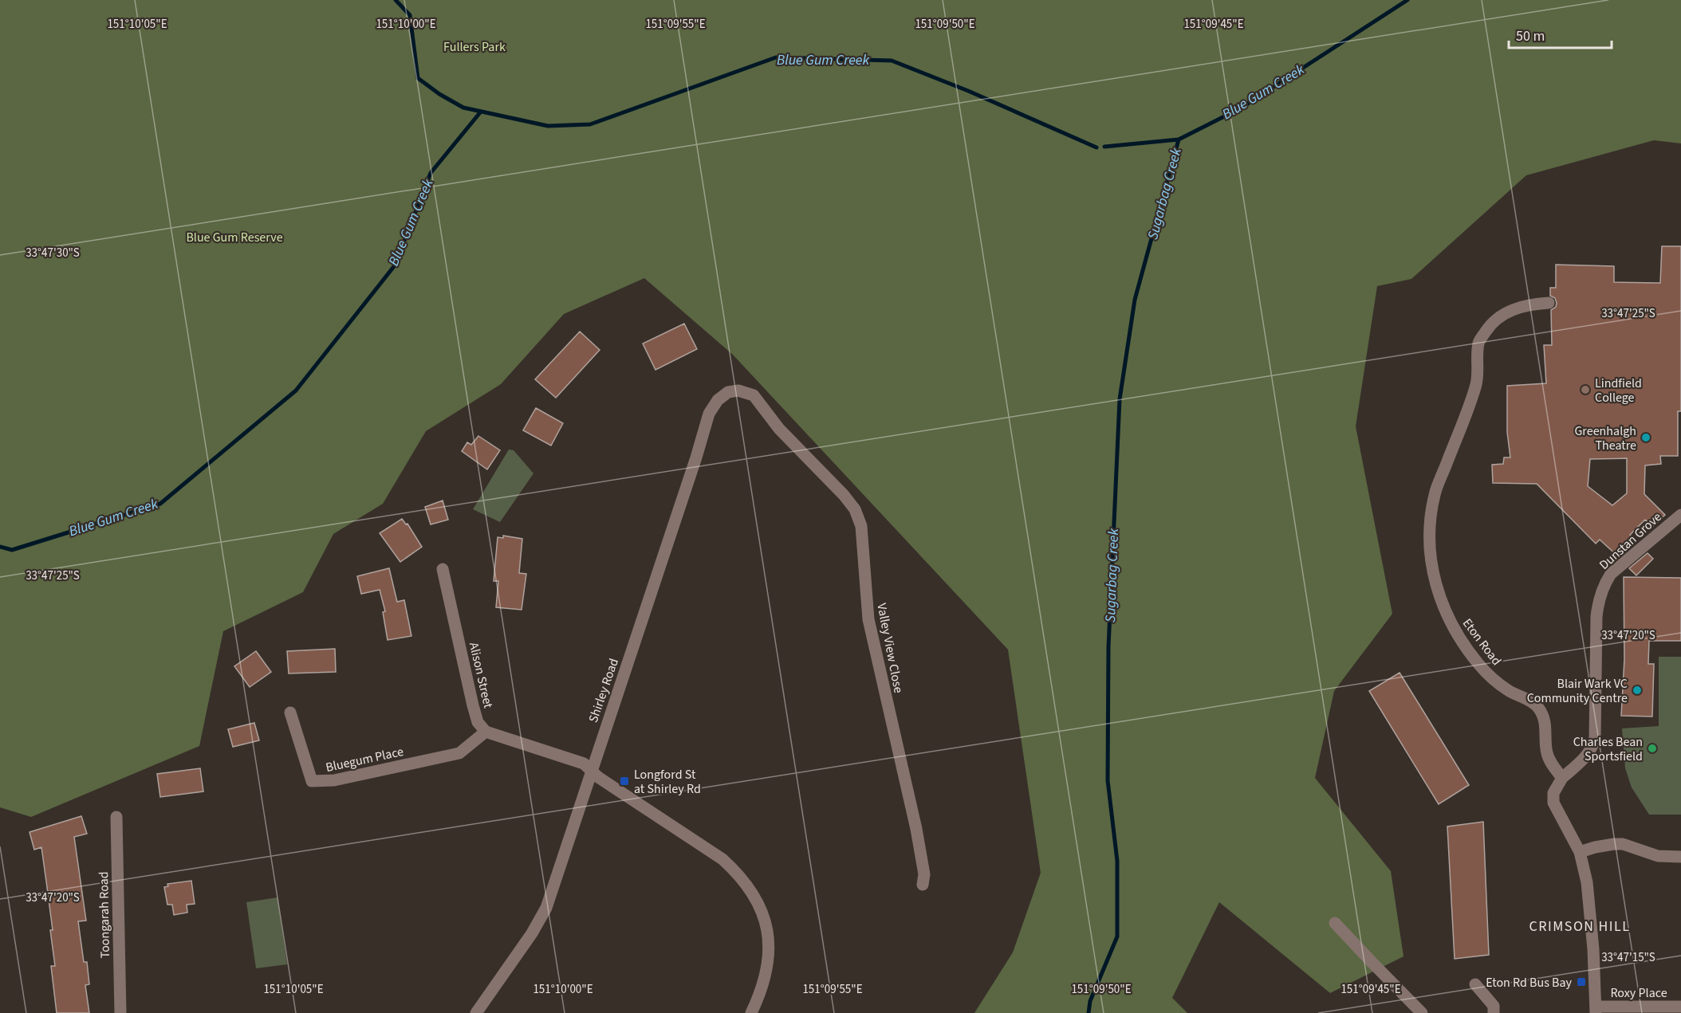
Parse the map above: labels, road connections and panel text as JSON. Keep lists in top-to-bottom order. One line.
{"streets":{"street":["Dunstan Grove","Eton Road","Valley View Close","Alison Street","Shirley Road","Bluegum Place","Toongarah Road","Roxy Place"]},"crossings":[["Dunstan Grove","Eton Road"],["Valley View Close","Shirley Road"],["Alison Street","Bluegum Place"]],"districts":["CRIMSON HILL"],"water":["Blue Gum Creek","Sugarbag Creek"],"parks":["Fullers Park","Blue Gum Reserve"],"places":{"other":["Lindfield College","Greenhalgh Theatre","Blair Wark VC Community Centre","Charles Bean Sportsfield"],"transit":["Longford St at Shirley Rd","Eton Rd Bus Bay"]},"scale_bar":"50 m","coordinates":["151°10'05\"E","151°10'00\"E","151°09'55\"E","151°09'50\"E","151°09'45\"E","33°47'30\"S","33°47'25\"S","33°47'20\"S","33°47'15\"S"]}
